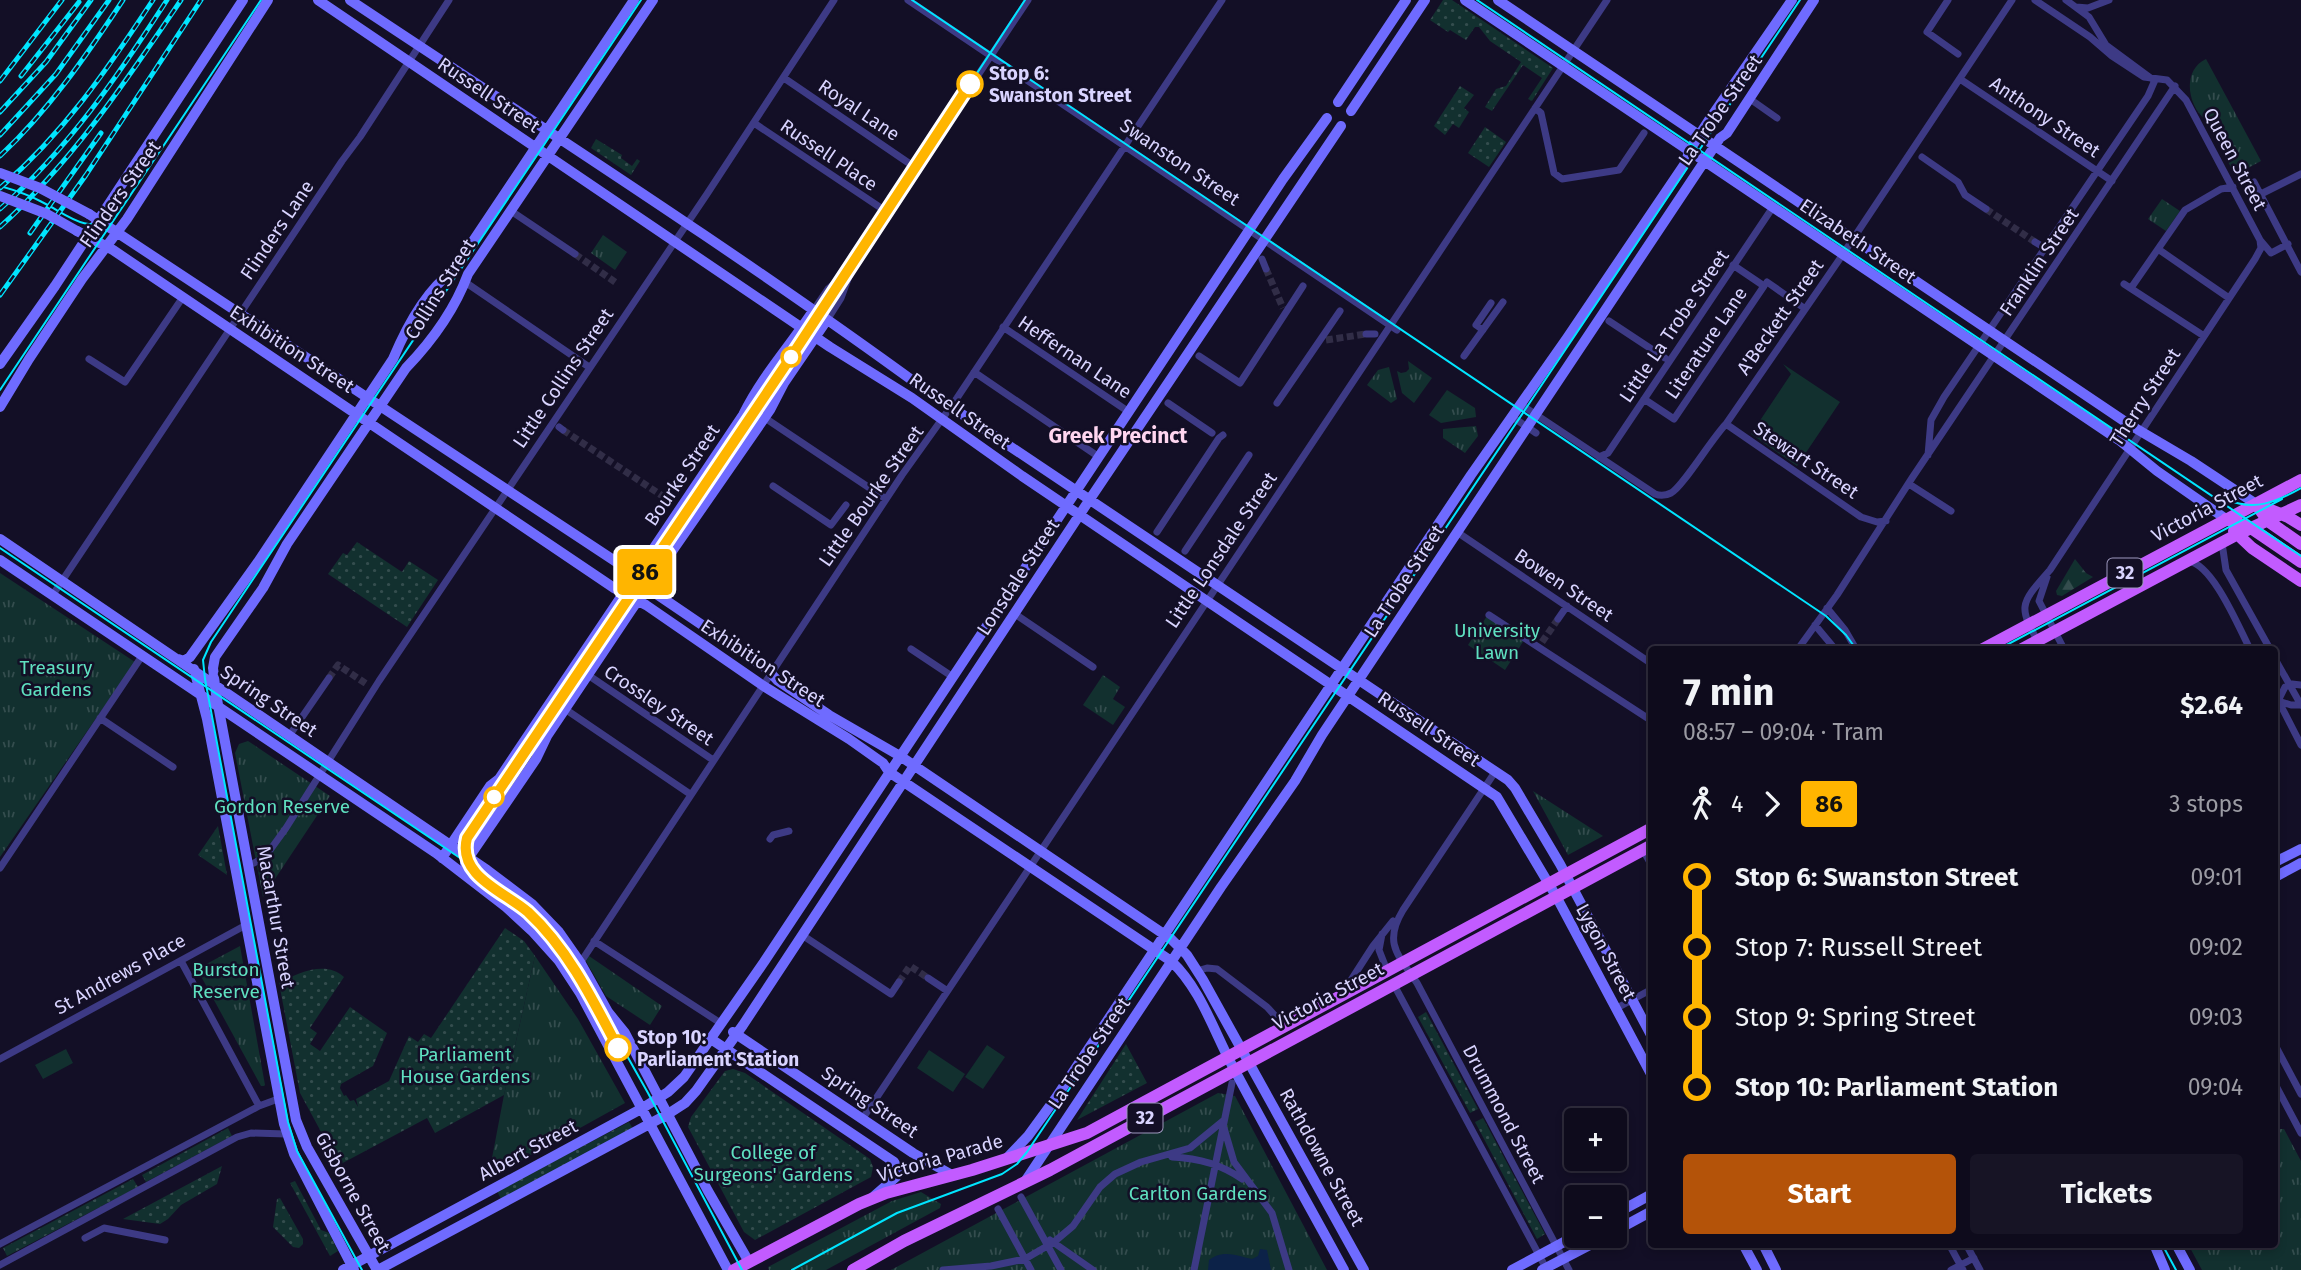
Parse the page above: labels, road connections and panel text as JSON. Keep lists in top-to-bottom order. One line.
{"streets":{"main road":["Elizabeth Street","Victoria Street","32","Victoria Parade"],"street":["Russell Street","Royal Lane","La Trobe Street","Anthony Street","Russell Place","Queen Street","Swanston Street","Flinders Street","Flinders Lane","Franklin Street","Collins Street","A'Beckett Street","Little La Trobe Street","Literature Lane","Exhibition Street","Heffernan Lane","Little Collins Street","Therry Street","Stewart Street","Bourke Street","Little Bourke Street","Little Lonsdale Street","Lonsdale Street","Bowen Street","Spring Street","Crossley Street","Macarthur Street","Lygon Street","St Andrews Place","Drummond Street","Albert Street","Rathdowne Street","Gisborne Street"]},"crossings":[["Russell Street","La Trobe Street"],["Russell Street","Flinders Lane"],["Russell Street","Collins Street"],["Russell Street","Little Collins Street"],["Russell Street","Bourke Street"],["Russell Street","Little Bourke Street"],["Russell Street","Victoria Street"],["Russell Street","Little Lonsdale Street"],["Russell Street","Lonsdale Street"],["Russell Street","Lygon Street"],["Royal Lane","Little Collins Street"],["Royal Lane","Bourke Street"],["La Trobe Street","Elizabeth Street"],["La Trobe Street","Exhibition Street"],["La Trobe Street","Victoria Street"],["La Trobe Street","32"],["La Trobe Street","Bowen Street"],["La Trobe Street","Victoria Parade"],["Anthony Street","Franklin Street"],["Anthony Street","A'Beckett Street"],["Russell Place","Little Collins Street"],["Russell Place","Bourke Street"],["Queen Street","Franklin Street"],["Queen Street","Therry Street"],["Swanston Street","Bourke Street"],["Swanston Street","Little Bourke Street"],["Swanston Street","Little Lonsdale Street"],["Swanston Street","Lonsdale Street"],["Flinders Street","Exhibition Street"],["Flinders Lane","Exhibition Street"],["Flinders Lane","Spring Street"],["Elizabeth Street","Franklin Street"],["Elizabeth Street","A'Beckett Street"],["Elizabeth Street","Little La Trobe Street"],["Elizabeth Street","Therry Street"],["Elizabeth Street","Victoria Street"],["Elizabeth Street","Little Lonsdale Street"],["Franklin Street","Stewart Street"],["Collins Street","Exhibition Street"],["Collins Street","Spring Street"],["Collins Street","Macarthur Street"],["A'Beckett Street","Little La Trobe Street"],["A'Beckett Street","Stewart Street"],["Little La Trobe Street","Literature Lane"],["Exhibition Street","Little Collins Street"],["Exhibition Street","Bourke Street"],["Exhibition Street","Little Bourke Street"],["Exhibition Street","Victoria Street"],["Exhibition Street","Little Lonsdale Street"],["Exhibition Street","Lonsdale Street"],["Exhibition Street","Rathdowne Street"],["Heffernan Lane","Little Bourke Street"],["Heffernan Lane","Lonsdale Street"],["Little Collins Street","Spring Street"],["Therry Street","Victoria Street"],["Bourke Street","Spring Street"],["Bourke Street","Crossley Street"],["Little Bourke Street","Spring Street"],["Little Bourke Street","Crossley Street"],["Victoria Street","32"],["Victoria Street","Lygon Street"],["Victoria Street","Drummond Street"],["Victoria Street","Rathdowne Street"],["Victoria Street","Victoria Parade"],["Little Lonsdale Street","Spring Street"],["Lonsdale Street","Spring Street"],["Lonsdale Street","Albert Street"],["Spring Street","Macarthur Street"],["Spring Street","Albert Street"],["Spring Street","Victoria Parade"],["Macarthur Street","St Andrews Place"],["Macarthur Street","Gisborne Street"],["Albert Street","Gisborne Street"]],"districts":["Greek Precinct"],"parks":["University Lawn","Treasury Gardens","Gordon Reserve","Burston Reserve","Parliament House Gardens","College of Surgeons' Gardens","Carlton Gardens"],"places":["Stop 6: Swanston Street","Stop 10: Parliament Station"],"lines":["tram line 86"],"page":{"on_map":"86","heading":["7 min","08:57 – 09:04 · Tram","$2.64"],"legs":["4","86","3 stops"],"list":[{"name":"Stop 6: Swanston Street","value":"09:01"},{"name":"Stop 7: Russell Street","value":"09:02"},{"name":"Stop 9: Spring Street","value":"09:03"},{"name":"Stop 10: Parliament Station","value":"09:04"}],"map_buttons":["+","−"],"buttons":["Start","Tickets"]}}
